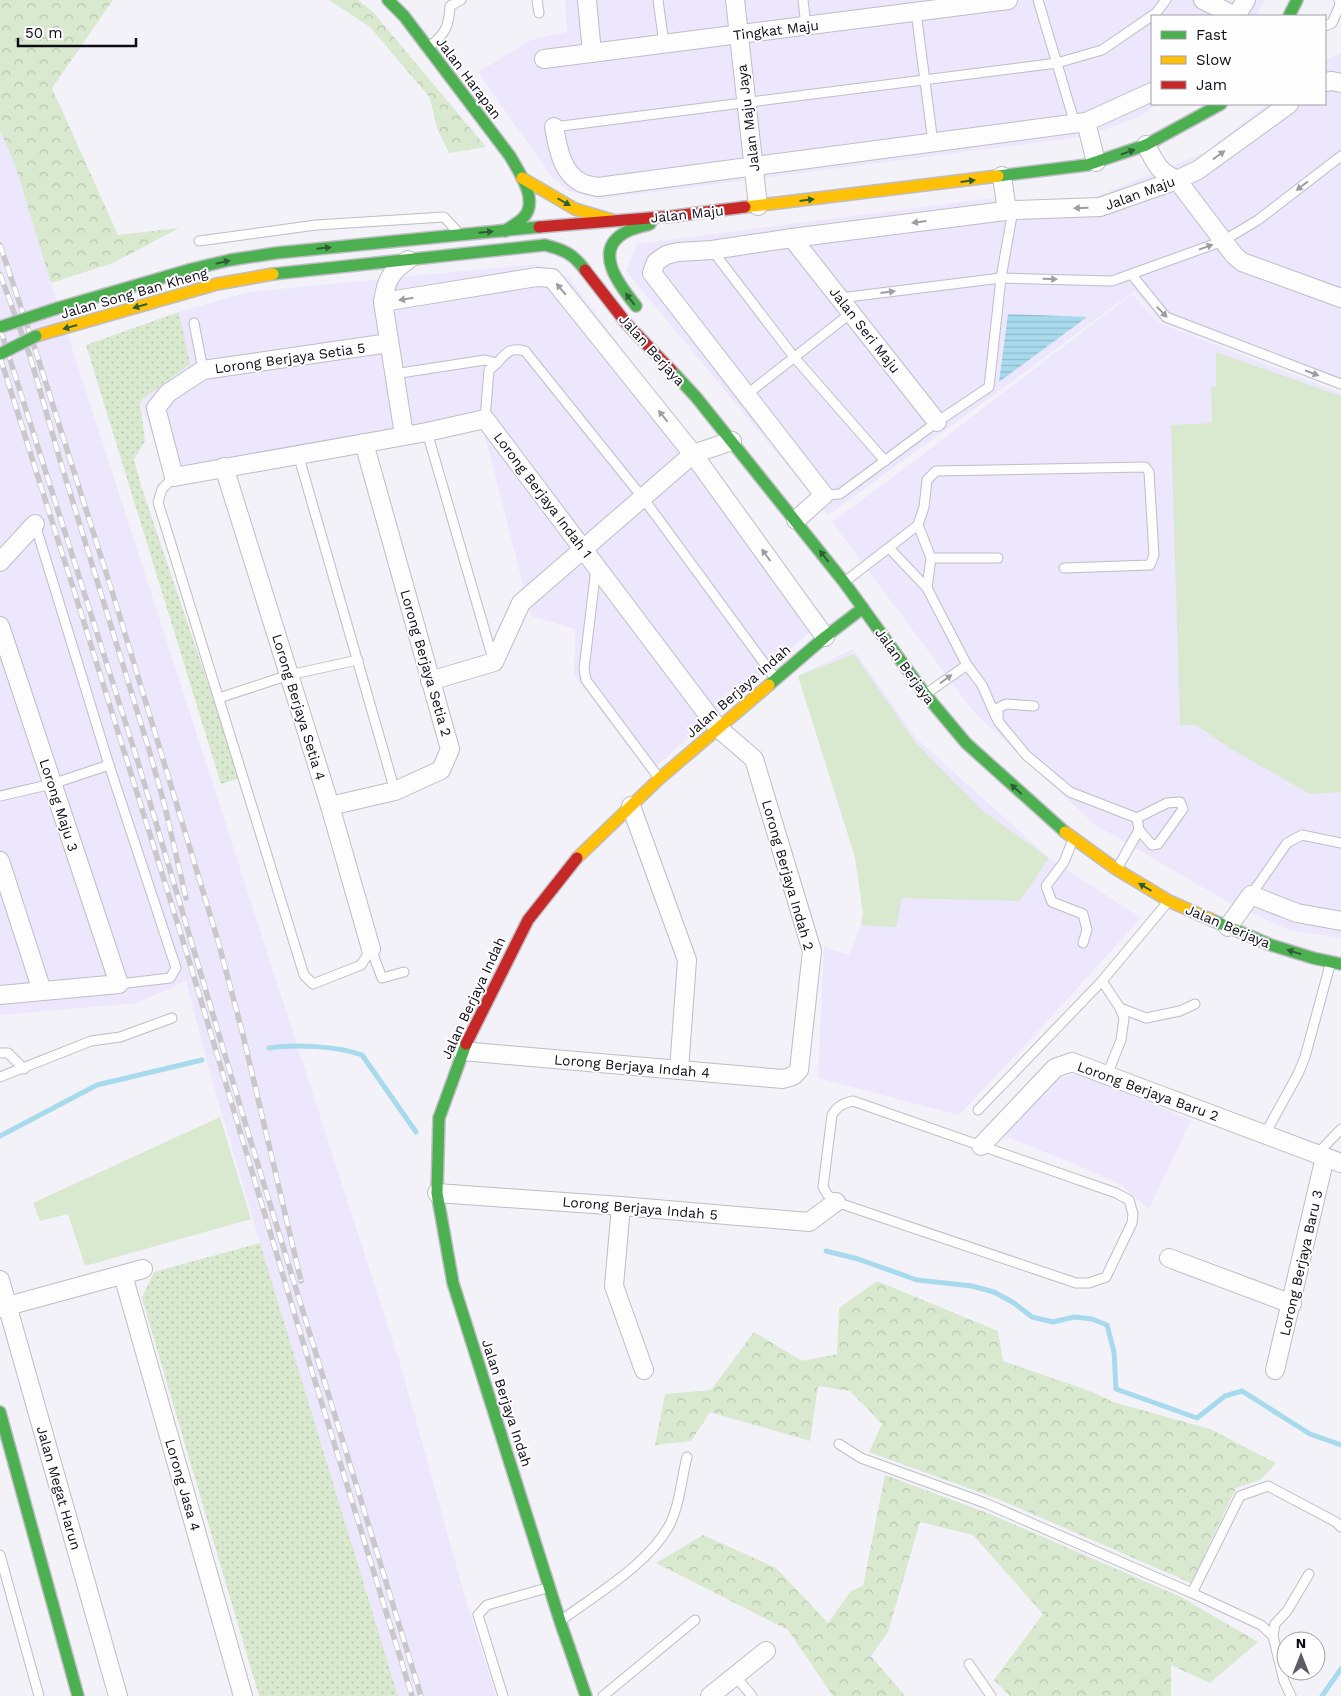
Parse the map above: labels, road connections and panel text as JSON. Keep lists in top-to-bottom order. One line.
{"streets":{"main road":["Jalan Harapan","Jalan Maju","Jalan Song Ban Kheng","Jalan Berjaya","Jalan Berjaya Indah"],"street":["Tingkat Maju","Jalan Maju Jaya","Jalan Seri Maju","Lorong Berjaya Setia 5","Lorong Berjaya Indah 1","Lorong Berjaya Setia 2","Lorong Berjaya Setia 4","Lorong Maju 3","Lorong Berjaya Indah 2","Lorong Berjaya Indah 4","Lorong Berjaya Baru 2","Lorong Berjaya Indah 5","Lorong Berjaya Baru 3","Lorong Jasa 4","Jalan Megat Harun"]},"crossings":[["Tingkat Maju","Jalan Maju Jaya"],["Jalan Harapan","Jalan Maju"],["Jalan Maju Jaya","Jalan Maju"],["Jalan Maju","Jalan Song Ban Kheng"],["Jalan Maju","Jalan Seri Maju"],["Jalan Song Ban Kheng","Jalan Berjaya"],["Jalan Berjaya","Jalan Berjaya Indah"],["Lorong Berjaya Setia 5","Lorong Berjaya Indah 1"],["Lorong Berjaya Indah 1","Lorong Berjaya Setia 2"],["Lorong Berjaya Indah 1","Jalan Berjaya Indah"],["Lorong Berjaya Indah 1","Lorong Berjaya Setia 4"],["Lorong Berjaya Indah 1","Lorong Berjaya Indah 2"],["Lorong Berjaya Setia 2","Lorong Berjaya Setia 4"],["Jalan Berjaya Indah","Lorong Berjaya Indah 2"],["Jalan Berjaya Indah","Lorong Berjaya Indah 4"],["Jalan Berjaya Indah","Lorong Berjaya Indah 5"],["Lorong Berjaya Indah 2","Lorong Berjaya Indah 4"],["Lorong Berjaya Baru 2","Lorong Berjaya Baru 3"]],"one_way":["Jalan Berjaya"],"legend":["Fast","Slow","Jam"],"scale_bar":"50 m","north":"top"}
